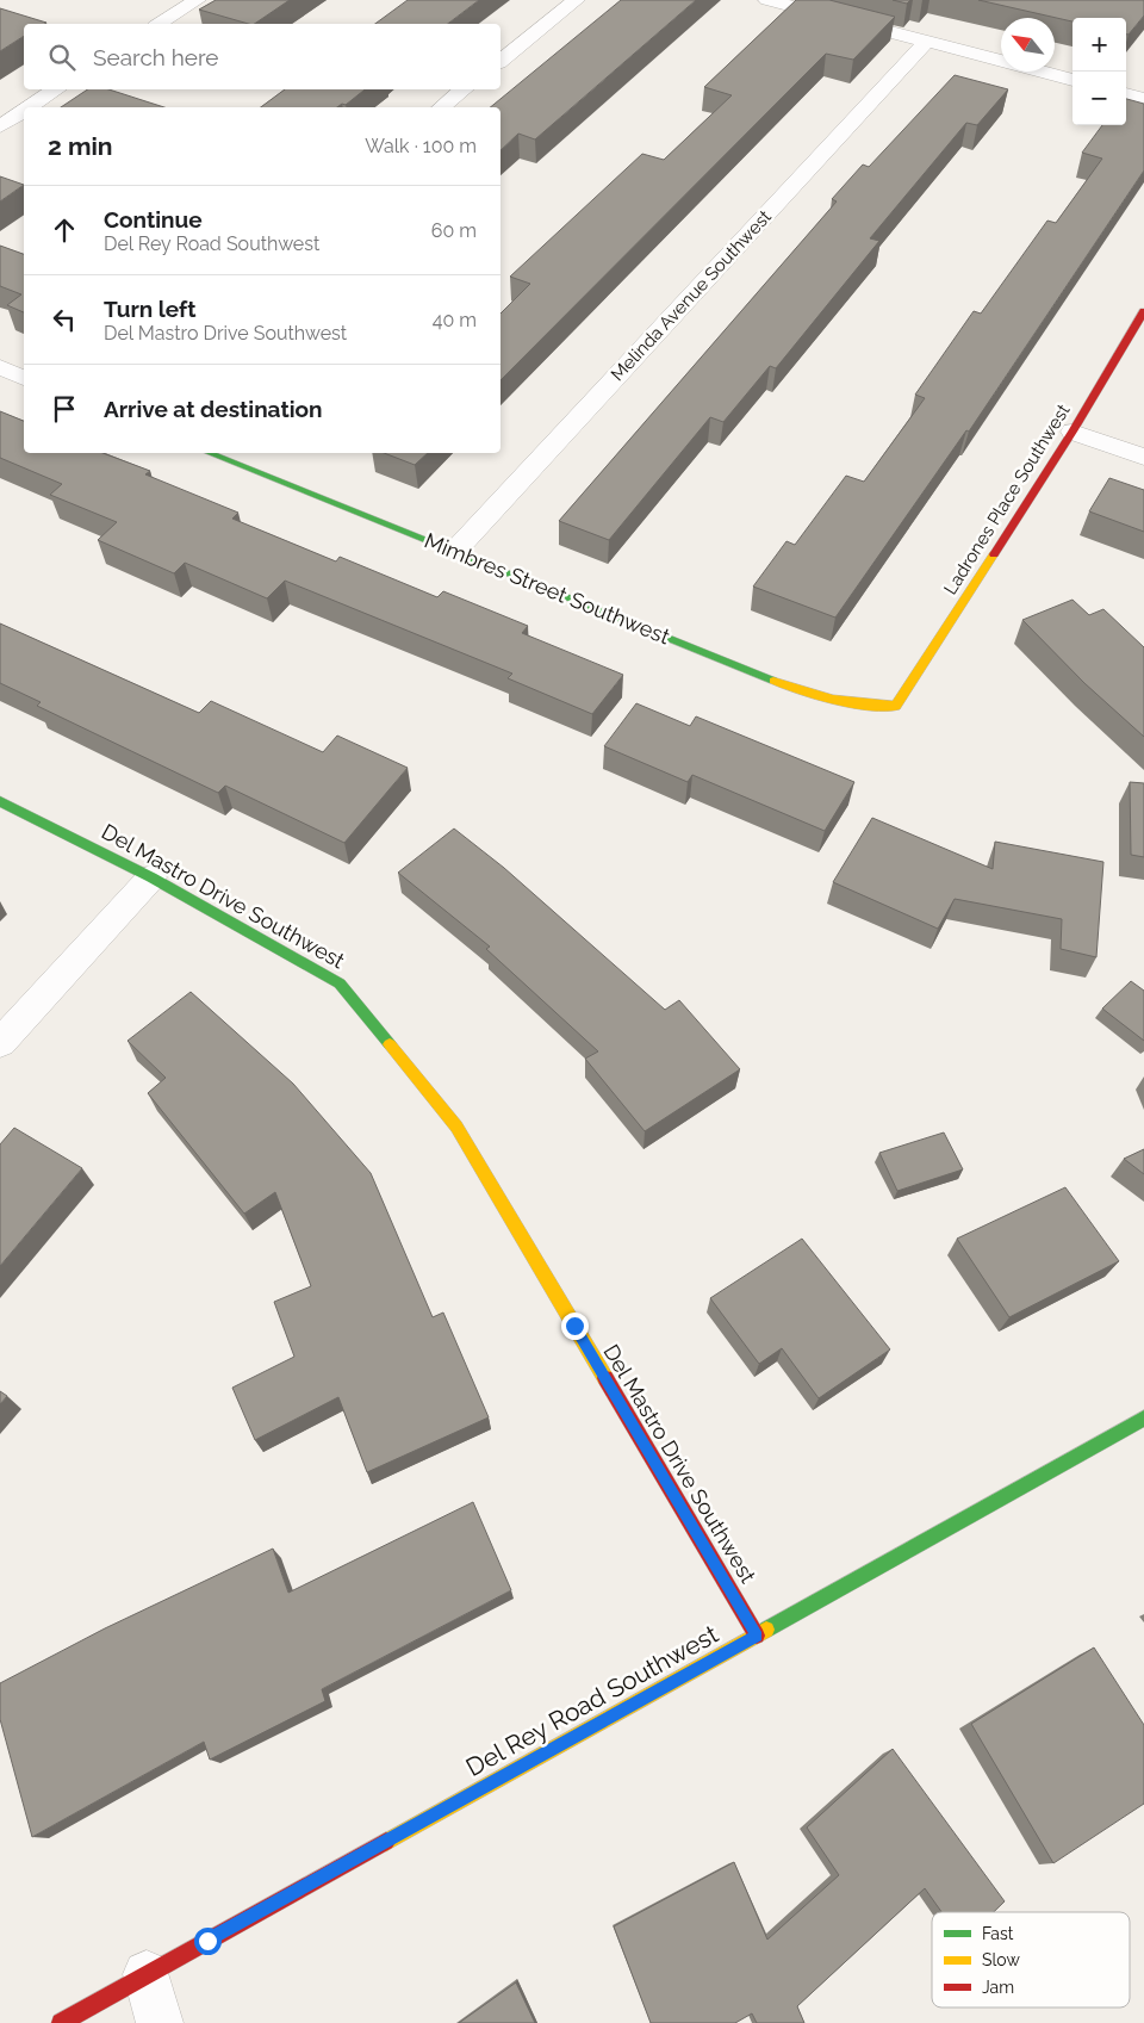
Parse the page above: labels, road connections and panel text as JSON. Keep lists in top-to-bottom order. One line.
{"streets":{"street":["Melinda Avenue Southwest","Ladrones Place Southwest","Mimbres Street Southwest","Del Mastro Drive Southwest","Del Rey Road Southwest"]},"crossings":[["Melinda Avenue Southwest","Mimbres Street Southwest"],["Ladrones Place Southwest","Mimbres Street Southwest"],["Del Mastro Drive Southwest","Del Rey Road Southwest"]],"legend":["Fast","Slow","Jam"],"north":"top left","page":{"map_buttons":["+","−"],"search":"Search here","heading":["2 min","Walk · 100 m"],"list":[["Continue","Del Rey Road Southwest","60 m"],["Turn left","Del Mastro Drive Southwest","40 m"],"Arrive at destination"]}}
